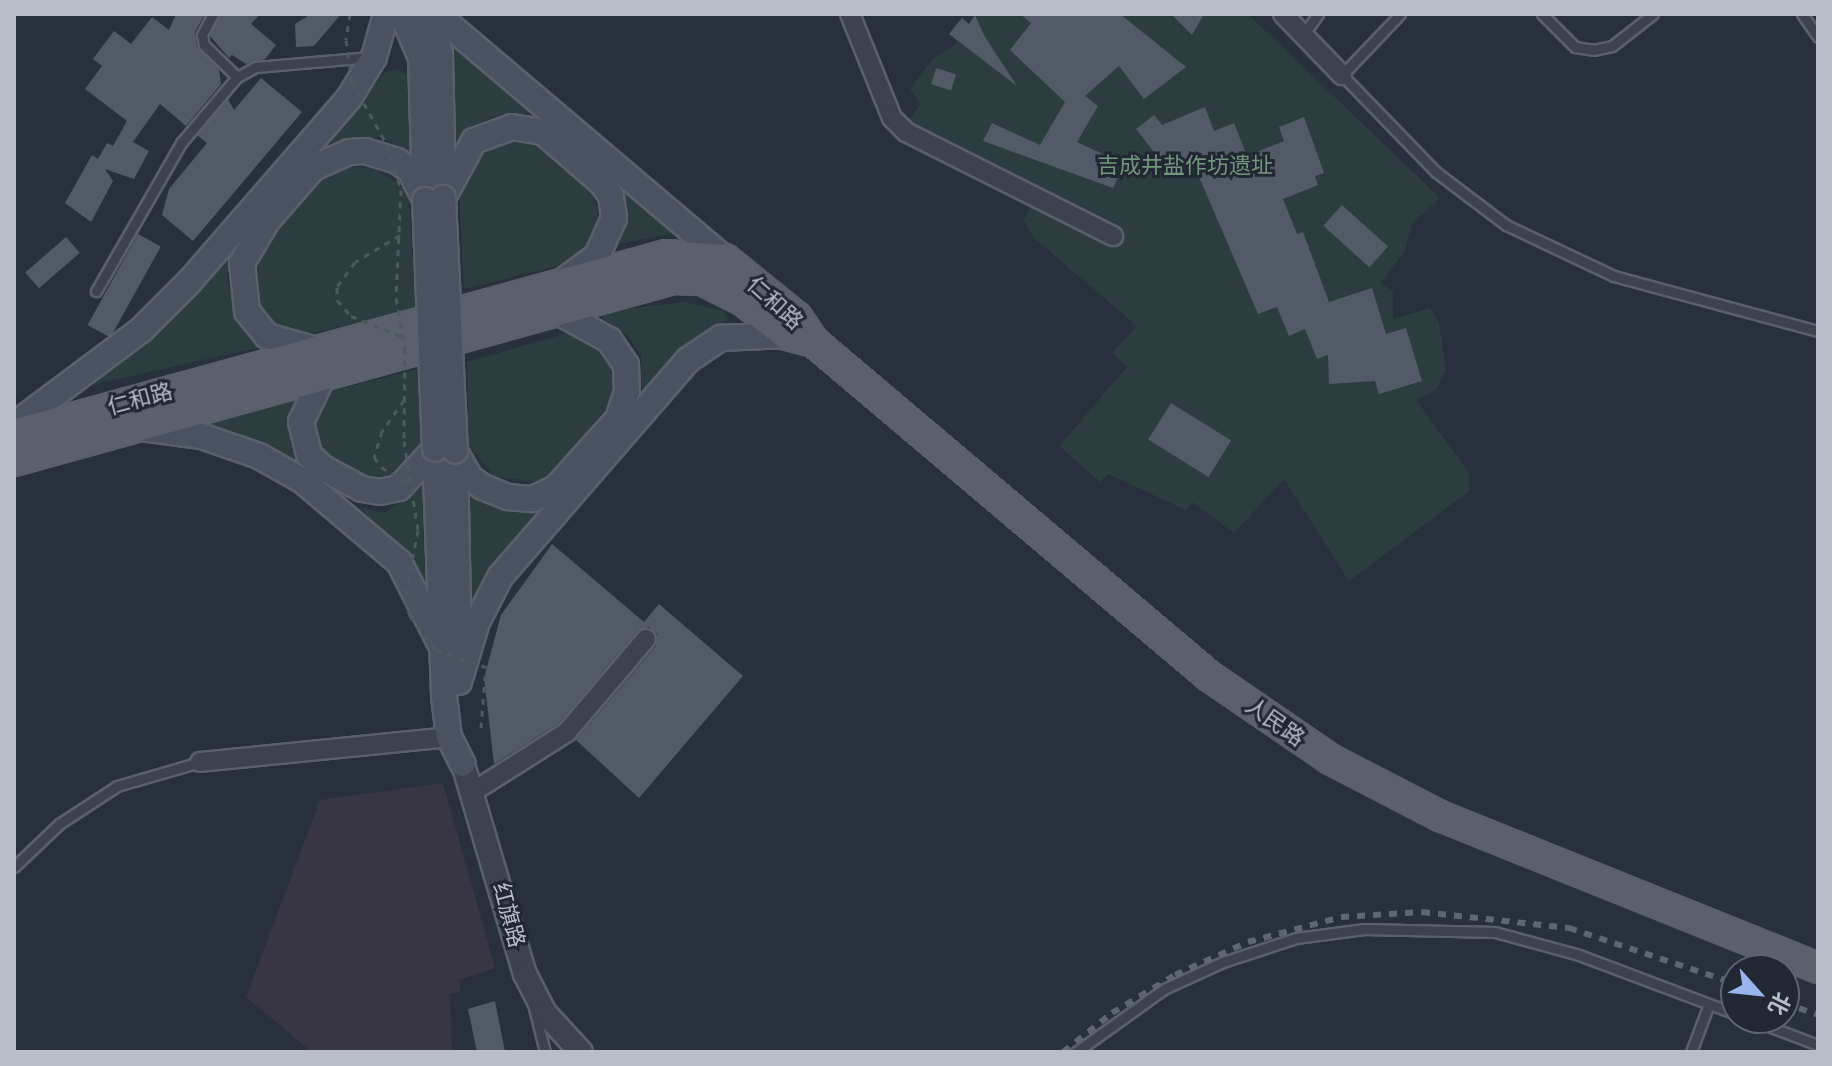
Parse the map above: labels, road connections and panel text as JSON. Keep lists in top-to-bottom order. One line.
{"streets":{"main road":["仁和路","人民路"],"street":["红旗路"]},"crossings":[["仁和路","人民路"]],"parks":["吉成井盐作坊遗址"],"north":"bottom right"}
